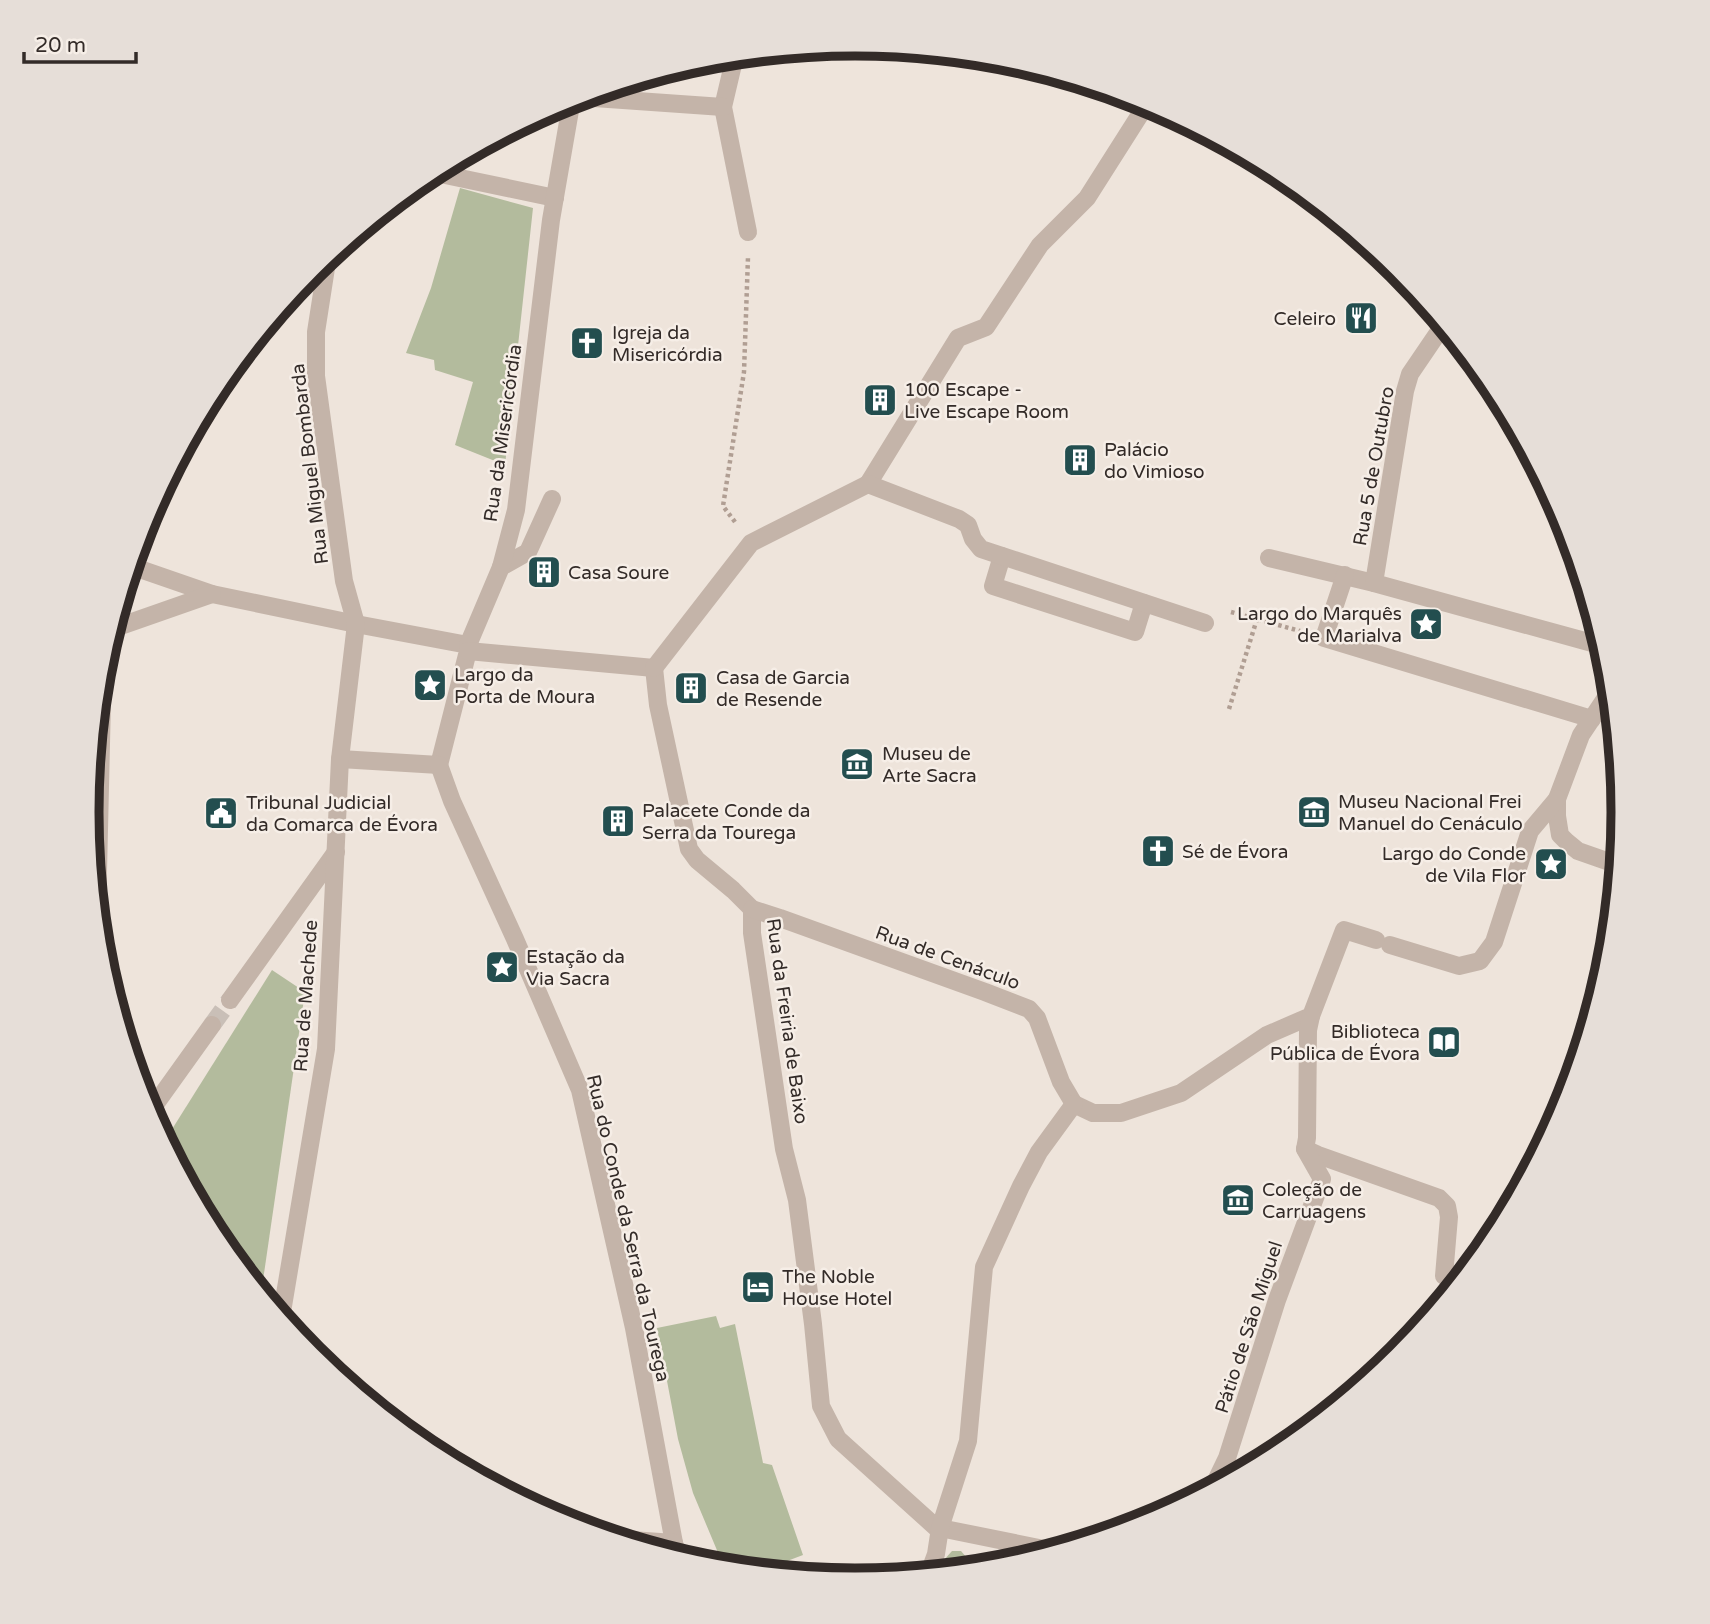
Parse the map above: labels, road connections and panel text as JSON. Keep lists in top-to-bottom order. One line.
{"streets":{"street":["Rua da Misericórdia","Rua Miguel Bombarda","Rua 5 de Outubro","Rua de Cenáculo","Rua de Machede","Rua da Freiria de Baixo","Rua do Conde da Serra da Tourega","Pátio de São Miguel"]},"crossings":[["Rua de Cenáculo","Rua da Freiria de Baixo"]],"places":{"restaurant":["Celeiro"],"church":["Igreja da Misericórdia","Sé de Évora"],"building":["100 Escape - Live Escape Room","Palácio do Vimioso","Casa Soure","Casa de Garcia de Resende","Palacete Conde da Serra da Tourega"],"place":["Largo do Marquês de Marialva","Largo da Porta de Moura","Largo do Conde de Vila Flor","Estação da Via Sacra"],"museum":["Museu de Arte Sacra","Museu Nacional Frei Manuel do Cenáculo","Coleção de Carruagens"],"public building":["Tribunal Judicial da Comarca de Évora"],"library":["Biblioteca Pública de Évora"],"hotel":["The Noble House Hotel"]},"scale_bar":"20 m"}
